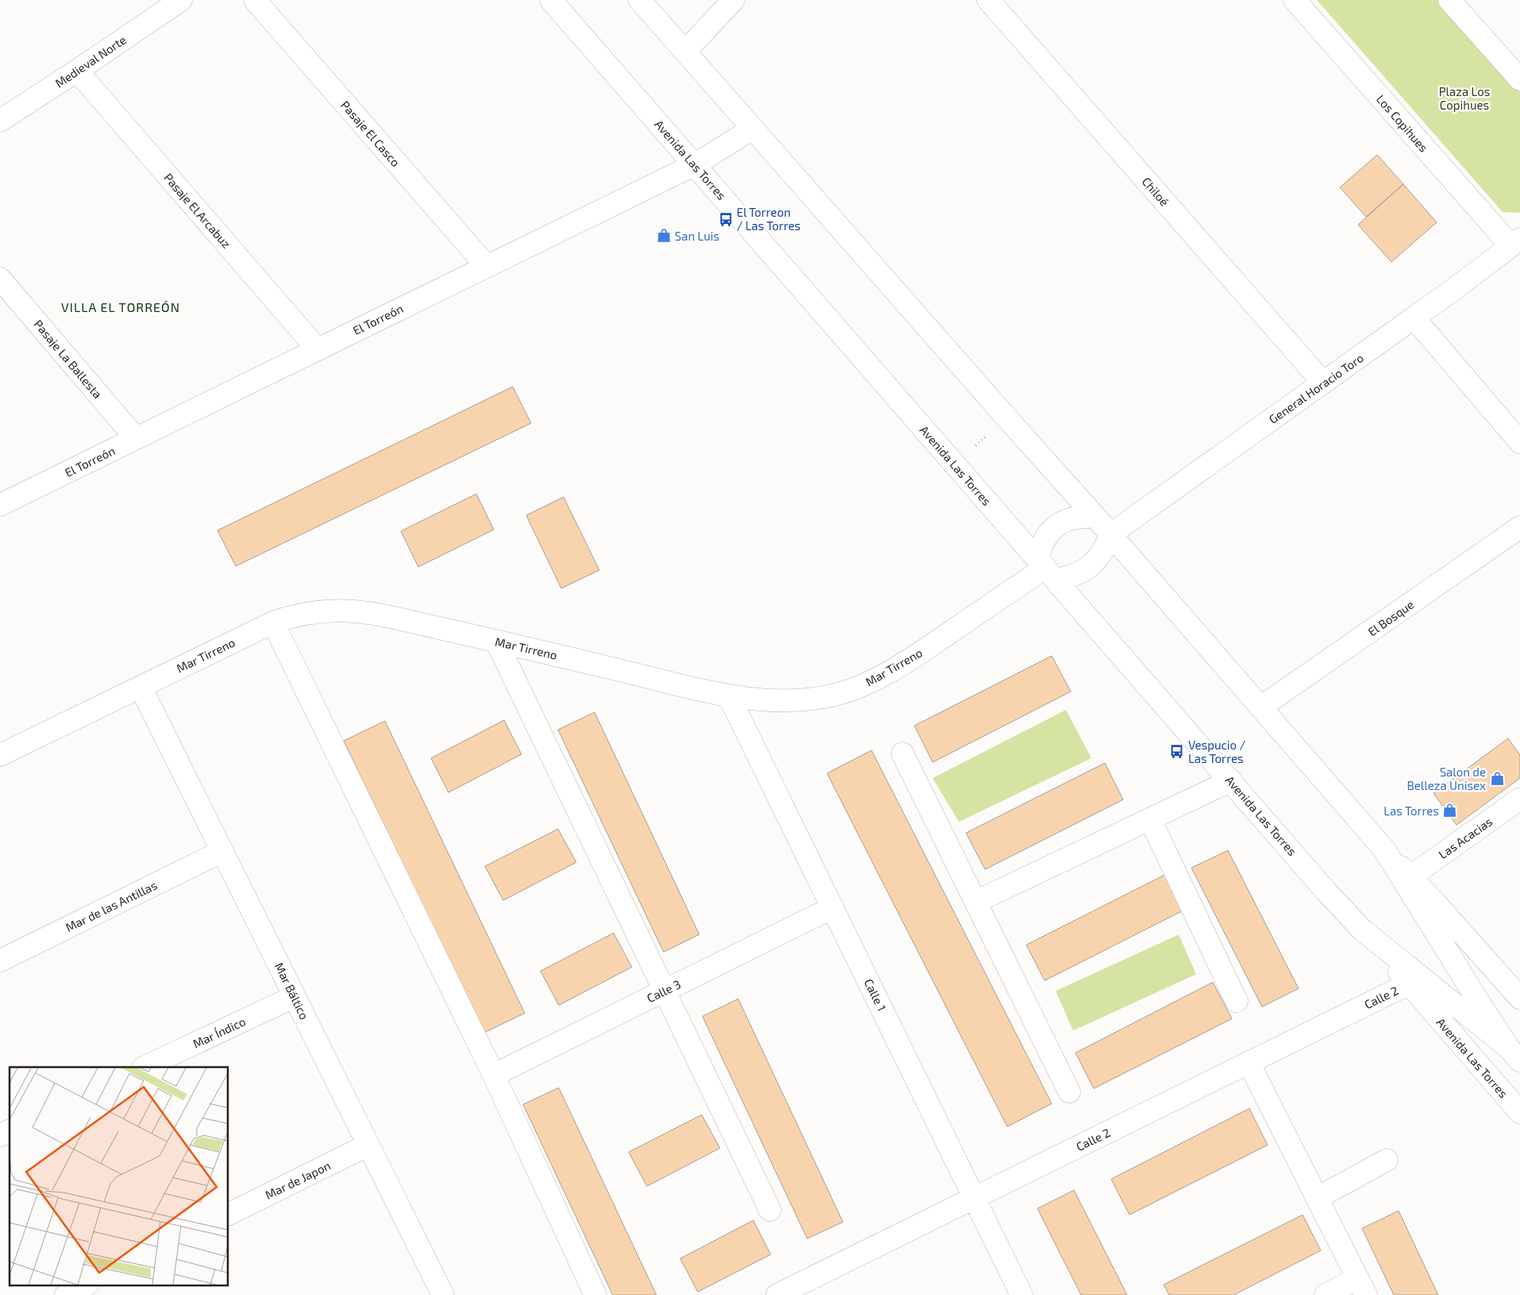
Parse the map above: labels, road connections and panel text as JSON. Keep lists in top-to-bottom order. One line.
{"streets":{"street":["Medieval Norte","Los Copihues","Pasaje El Casco","Avenida Las Torres","Chiloé","Pasaje El Arcabuz","El Torreón","Pasaje La Ballesta","General Horacio Toro","El Bosque","Mar Tirreno","Las Acacias","Mar de las Antillas","Mar Báltico","Calle 3","Calle 1","Calle 2","Mar Índico","Mar de Japon"]},"crossings":[["Medieval Norte","Pasaje El Arcabuz"],["Los Copihues","General Horacio Toro"],["Pasaje El Casco","El Torreón"],["Avenida Las Torres","El Torreón"],["Avenida Las Torres","General Horacio Toro"],["Avenida Las Torres","El Bosque"],["Avenida Las Torres","Mar Tirreno"],["Avenida Las Torres","Las Acacias"],["Avenida Las Torres","Calle 2"],["Chiloé","General Horacio Toro"],["Pasaje El Arcabuz","El Torreón"],["El Torreón","Pasaje La Ballesta"],["General Horacio Toro","Mar Tirreno"],["Mar Tirreno","Mar Báltico"],["Mar Tirreno","Calle 1"],["Mar de las Antillas","Mar Báltico"],["Mar Báltico","Mar Índico"],["Mar Báltico","Mar de Japon"],["Calle 3","Calle 1"],["Calle 1","Calle 2"]],"districts":["VILLA EL TORREÓN"],"parks":["Plaza Los Copihues"],"places":{"bus stop":["El Torreon / Las Torres","Vespucio / Las Torres"],"shop":["San Luis","Salon de Belleza Unisex","Las Torres"]}}
